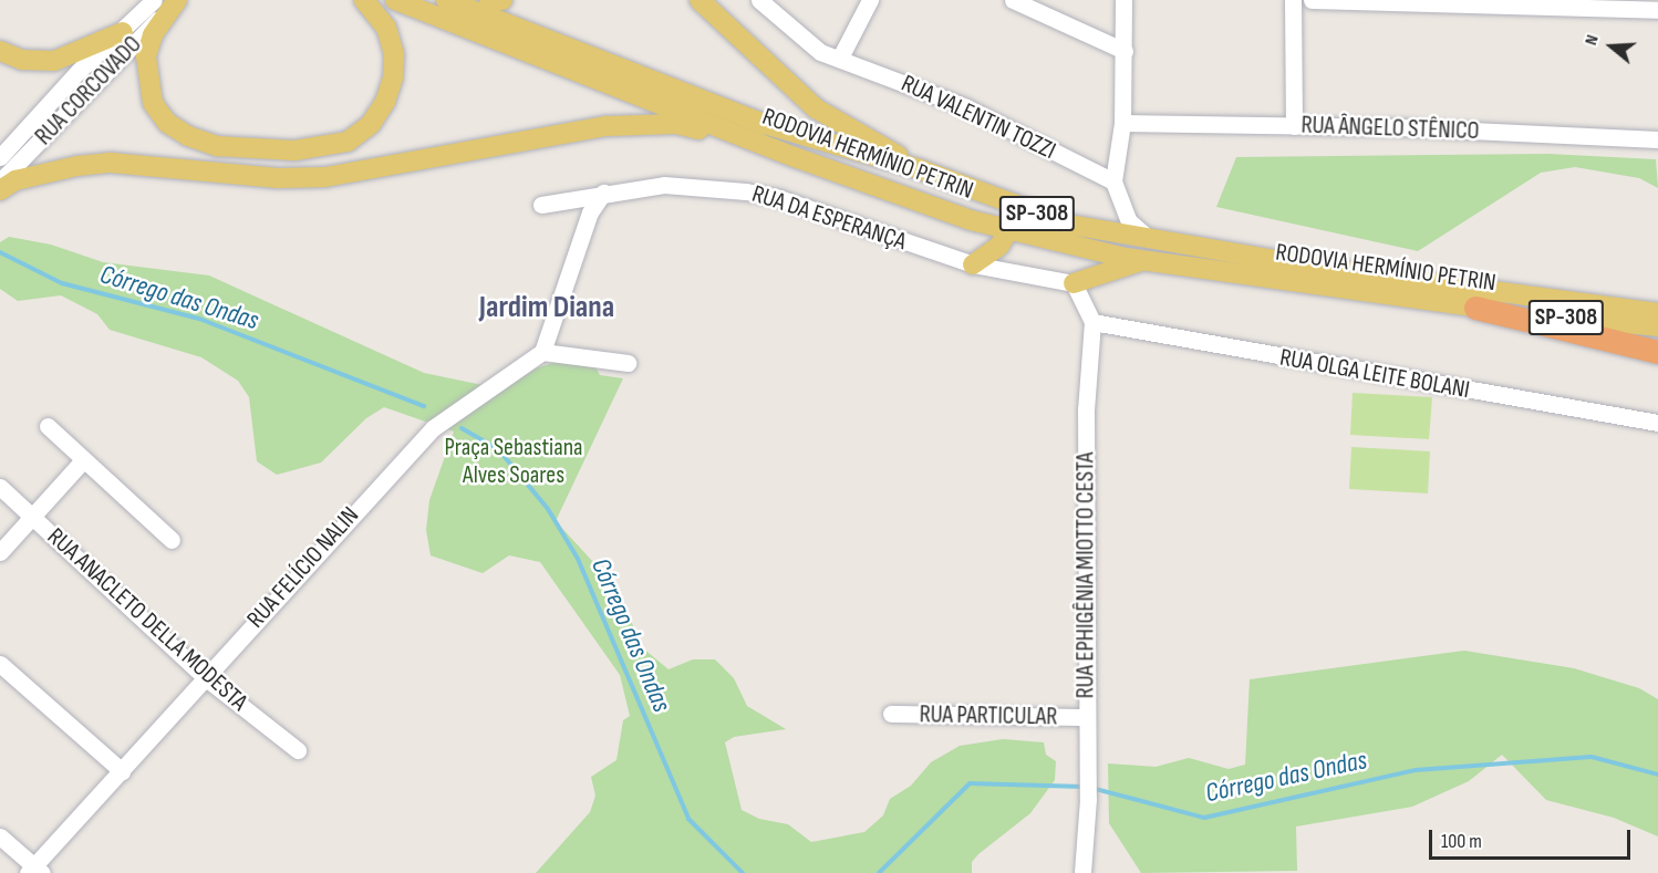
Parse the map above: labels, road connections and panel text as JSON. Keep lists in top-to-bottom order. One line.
{"streets":{"main road":["RODOVIA HERMÍNIO PETRIN","SP-308"],"street":["RUA CORCOVADO","RUA VALENTIN TOZZI","RUA ÂNGELO STÊNICO","RUA DA ESPERANÇA","RUA OLGA LEITE BOLANI","RUA FELÍCIO NALIN","RUA EPHIGÊNIA MIOTTO CESTA","RUA ANACLETO DELLA MODESTA","RUA PARTICULAR"]},"crossings":[["RUA OLGA LEITE BOLANI","RUA EPHIGÊNIA MIOTTO CESTA"],["RUA FELÍCIO NALIN","RUA ANACLETO DELLA MODESTA"],["RUA EPHIGÊNIA MIOTTO CESTA","RUA PARTICULAR"]],"districts":["Jardim Diana"],"water":["Córrego das Ondas"],"parks":["Praça Sebastiana Alves Soares"],"scale_bar":"100 m","north":"left"}
